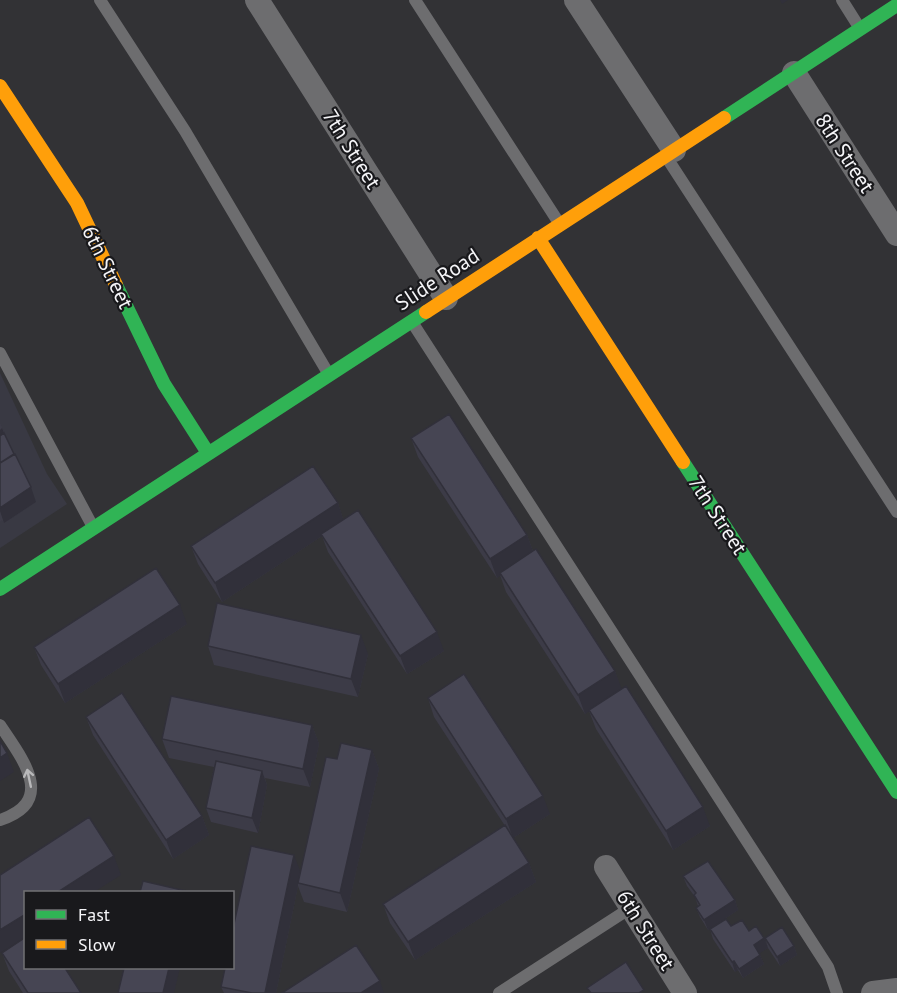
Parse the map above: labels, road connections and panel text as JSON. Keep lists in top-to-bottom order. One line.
{"streets":{"main road":["7th Street","6th Street","Slide Road"],"street":["8th Street"]},"crossings":[["7th Street","Slide Road"],["8th Street","Slide Road"],["6th Street","Slide Road"]],"legend":["Fast","Slow"]}
